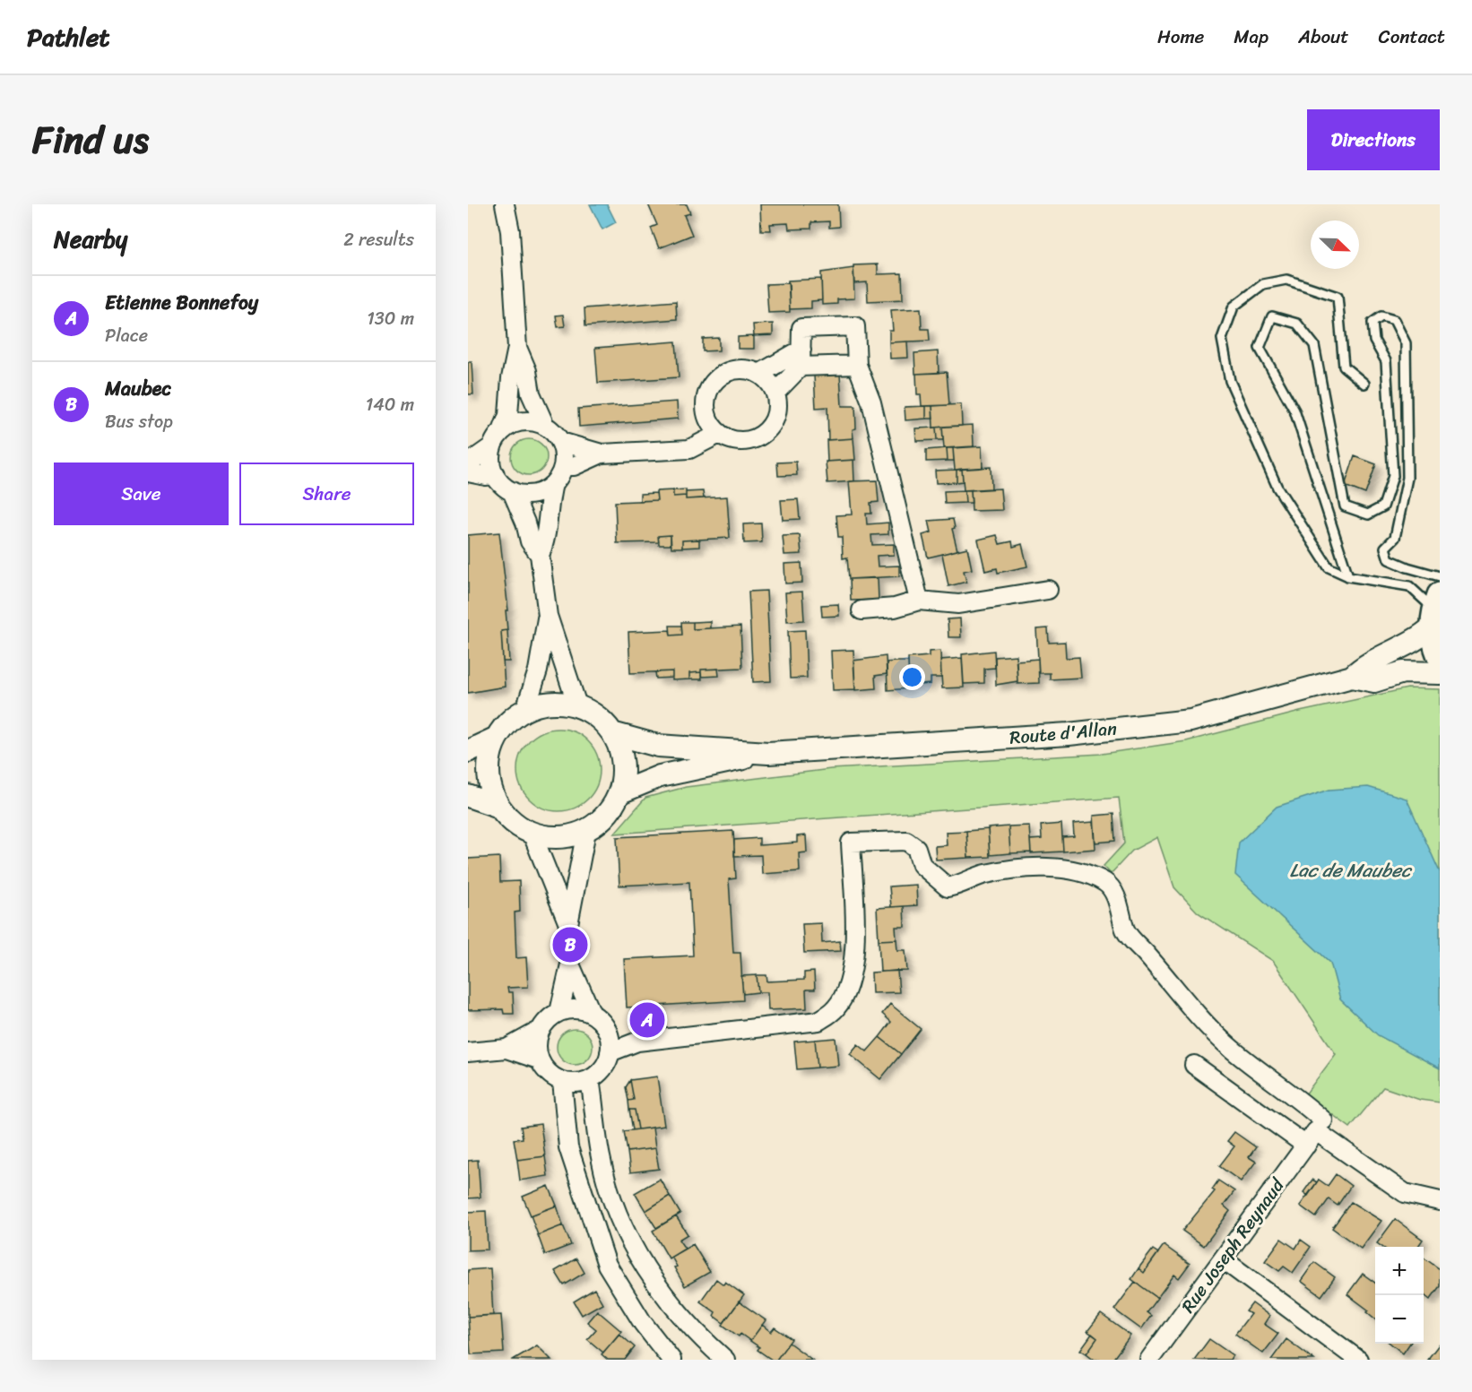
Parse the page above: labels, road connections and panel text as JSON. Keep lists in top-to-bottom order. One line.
{"streets":{"street":["Route d'Allan","Rue Joseph Reynaud"]},"water":["Lac de Maubec"],"north":"bottom right","page":{"header":"Pathlet","nav":["Home","Map","About","Contact"],"title":"Find us","buttons":["Directions",["Save","Share"]],"heading":["Nearby","2 results"],"list":[{"mark":"A","name":"Etienne Bonnefoy","note":"Place","value":"130 m"},{"mark":"B","name":"Maubec","note":"Bus stop","value":"140 m"}],"pins":["B","A"],"map_buttons":["+","−"]}}
